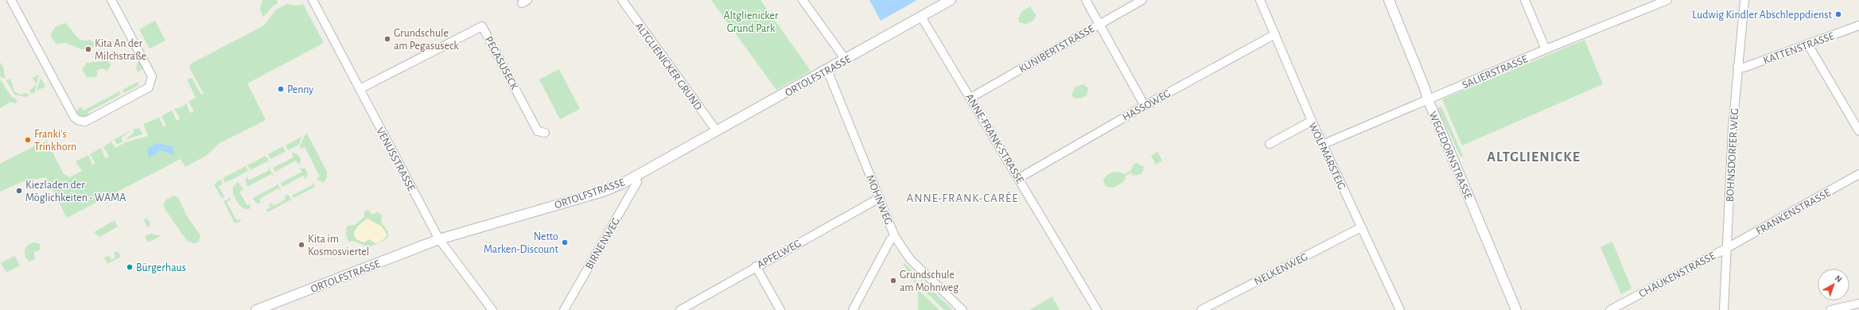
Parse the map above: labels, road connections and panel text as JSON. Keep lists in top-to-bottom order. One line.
{"streets":{"street":["KATTENSTRASSE","KUNIBERTSTRASSE","PEGASUSECK","ALTGLIENICKER GRUND","SALIERSTRASSE","ORTOLFSTRASSE","HASSOWEG","ANNE-FRANK-STRASSE","WEGEDORNSTRASSE","BOHNSDORFER WEG","WOLFMARSTEIG","VENUSSTRASSE","MOHNWEG","FRANKENSTRASSE","BIRNENWEG","APFELWEG","NELKENWEG","CHAUKENSTRASSE"]},"crossings":[["KATTENSTRASSE","BOHNSDORFER WEG"],["KUNIBERTSTRASSE","ANNE-FRANK-STRASSE"],["PEGASUSECK","VENUSSTRASSE"],["ALTGLIENICKER GRUND","ORTOLFSTRASSE"],["SALIERSTRASSE","WEGEDORNSTRASSE"],["SALIERSTRASSE","WOLFMARSTEIG"],["ORTOLFSTRASSE","ANNE-FRANK-STRASSE"],["ORTOLFSTRASSE","VENUSSTRASSE"],["ORTOLFSTRASSE","MOHNWEG"],["ORTOLFSTRASSE","BIRNENWEG"],["HASSOWEG","ANNE-FRANK-STRASSE"],["HASSOWEG","WOLFMARSTEIG"],["BOHNSDORFER WEG","FRANKENSTRASSE"],["BOHNSDORFER WEG","CHAUKENSTRASSE"],["WOLFMARSTEIG","NELKENWEG"],["MOHNWEG","APFELWEG"],["FRANKENSTRASSE","CHAUKENSTRASSE"]],"districts":["ALTGLIENICKE","ANNE-FRANK-CARÉE"],"parks":["Altglienicker Grund Park"],"places":["Ludwig Kindler Abschleppdienst","Grundschule am Pegasuseck","Kita An der Milchstraße","Penny","Franki's Trinkhorn","Kiezladen der Möglichkeiten - WAMA","Netto Marken-Discount","Kita im Kosmosviertel","Bürgerhaus","Grundschule am Mohnweg"],"north":"top right"}
